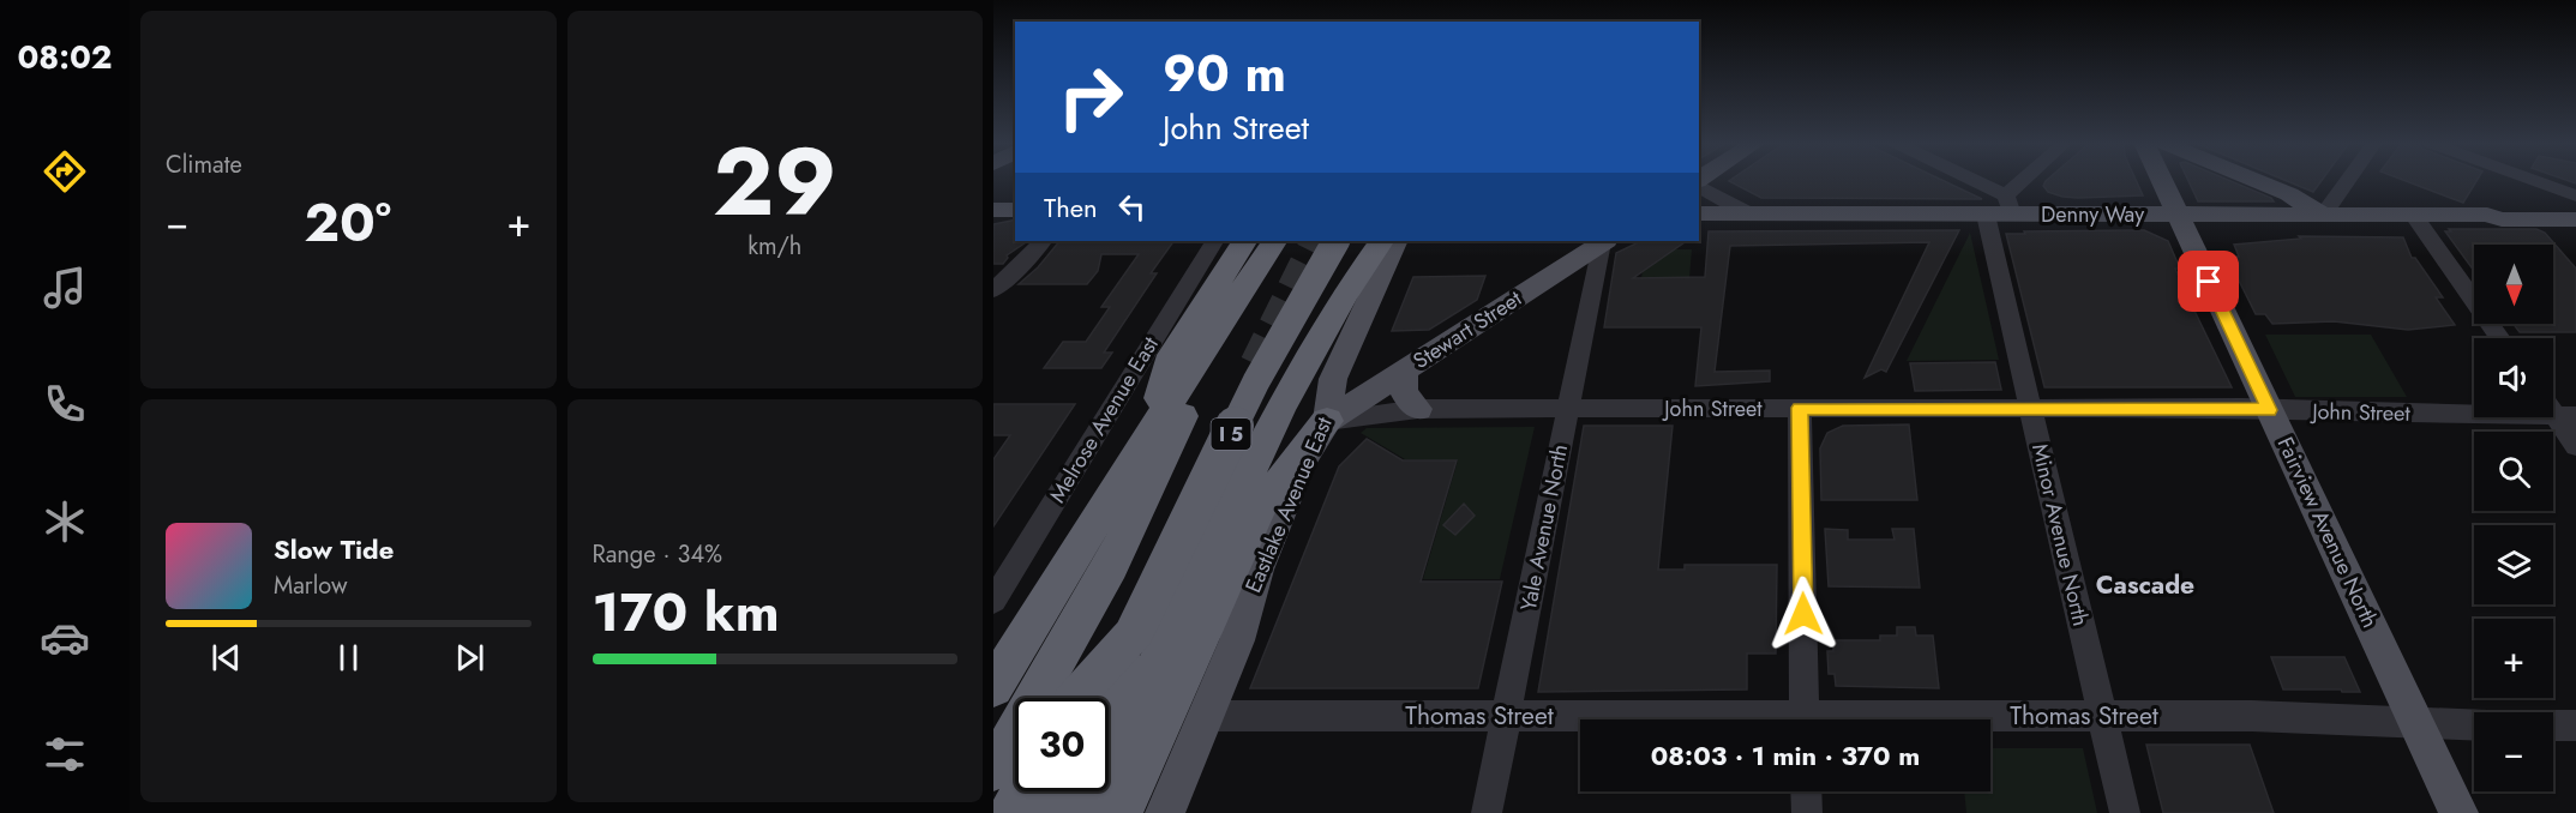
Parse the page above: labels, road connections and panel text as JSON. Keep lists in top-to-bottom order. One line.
{"streets":{"highway":["I 5"],"main road":["Denny Way","Stewart Street","Eastlake Avenue East","Fairview Avenue North"],"street":["John Street","Melrose Avenue East","Yale Avenue North","Minor Avenue North","Thomas Street"]},"crossings":[["Denny Way","Fairview Avenue North"],["Denny Way","Minor Avenue North"],["Stewart Street","John Street"],["Stewart Street","Eastlake Avenue East"],["Stewart Street","Yale Avenue North"],["John Street","Eastlake Avenue East"],["John Street","Yale Avenue North"],["John Street","Fairview Avenue North"],["John Street","Minor Avenue North"],["Eastlake Avenue East","Thomas Street"],["Yale Avenue North","Thomas Street"],["Fairview Avenue North","Thomas Street"],["Minor Avenue North","Thomas Street"]],"districts":["Cascade"],"north":"bottom","page":{"tabs":"08:02","tile":["Climate",["29","km/h"],["Range · 34%","170 km"]],"turn":["90 m","John Street"],"then":"Then","heat":["−","20°","+"],"map_buttons":["+","−"],"song":["Slow Tide","Marlow"],"limit":"30","trip":"08:03 · 1 min · 370 m"}}
